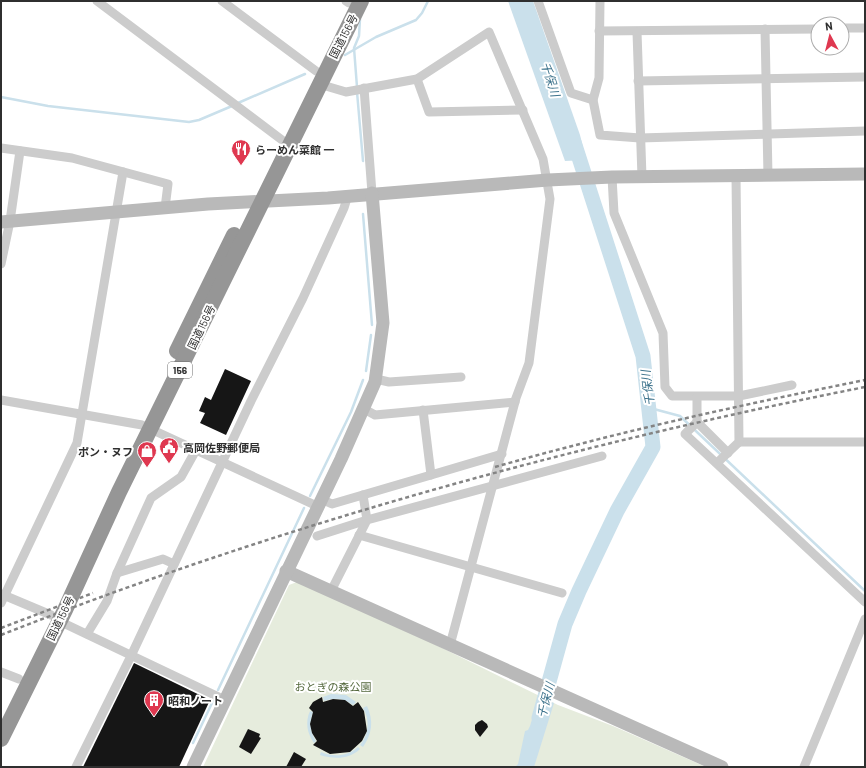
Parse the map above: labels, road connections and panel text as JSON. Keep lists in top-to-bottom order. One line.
{"streets":{"highway":["国道156号","156"]},"water":["千保川"],"parks":["おとぎの森公園"],"places":{"restaurant":["らーめん菜館 一"],"public building":["高岡佐野郵便局"],"shop":["ポン・ヌフ"],"building":["昭和ノート"]},"north":"top"}
